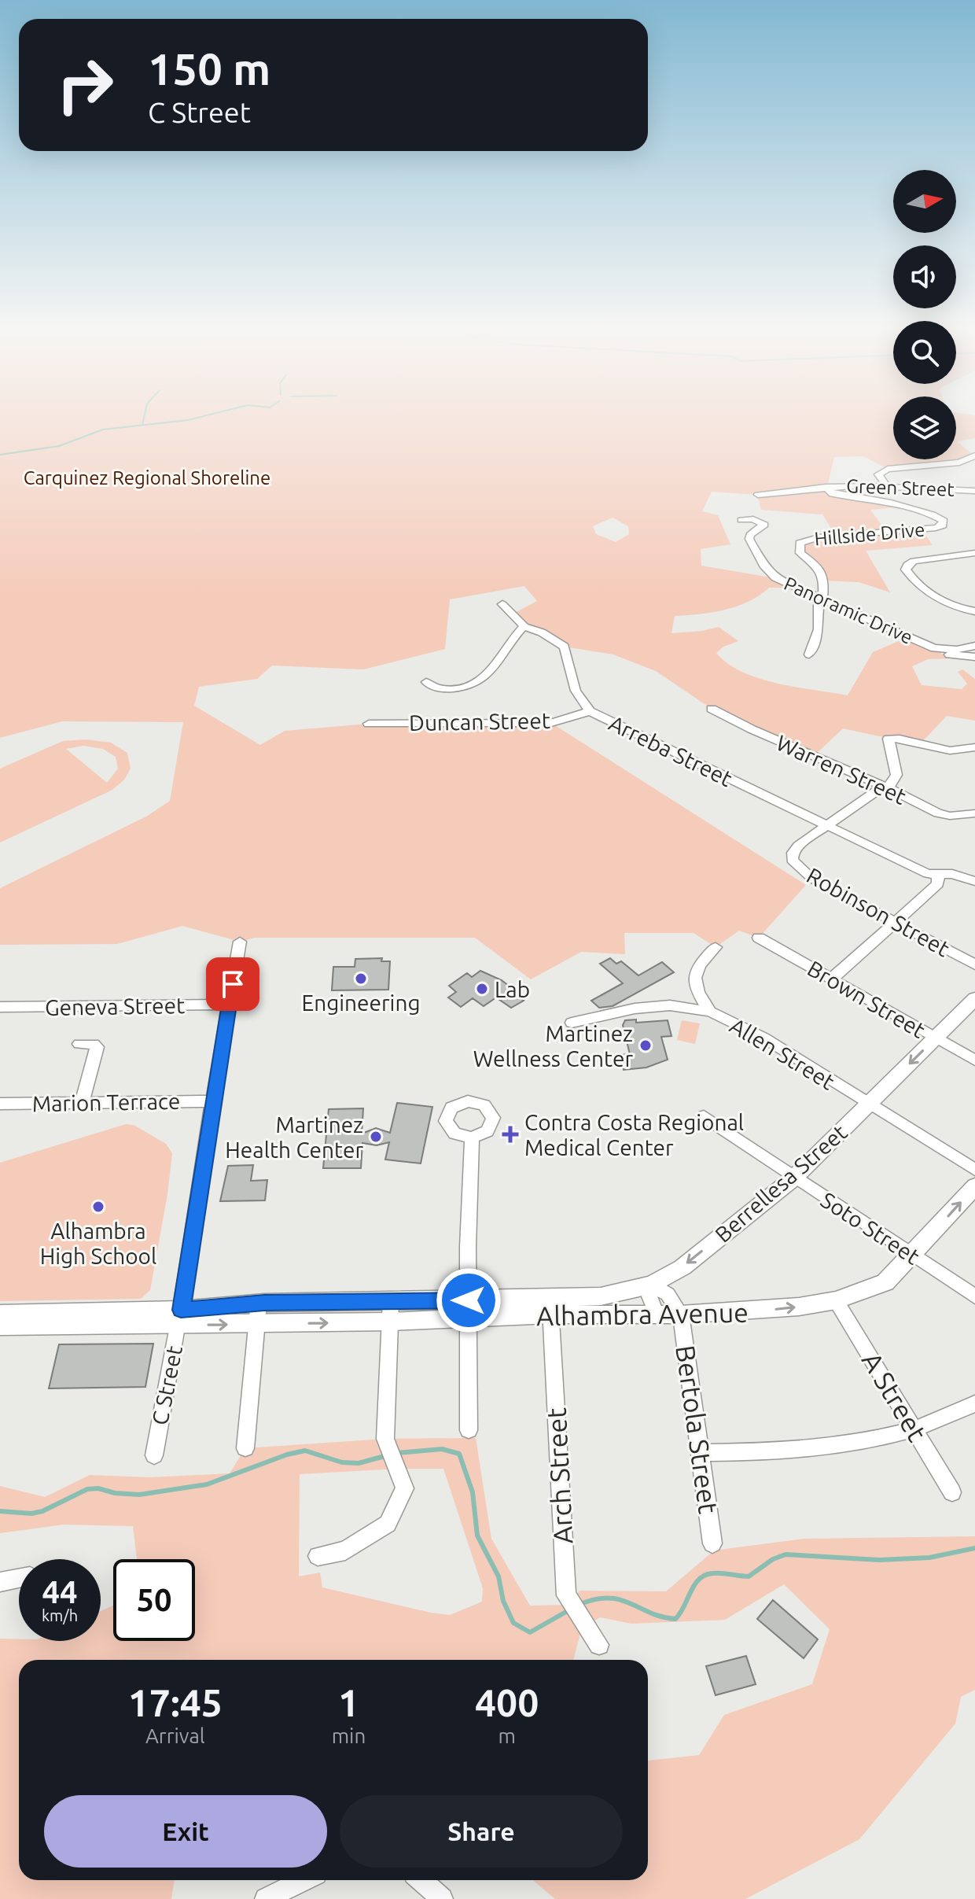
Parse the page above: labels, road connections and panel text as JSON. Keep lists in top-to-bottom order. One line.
{"streets":{"main road":["Berrellesa Street","Alhambra Avenue"],"street":["Green Street","Hillside Drive","Panoramic Drive","Duncan Street","Arreba Street","Warren Street","Robinson Street","Brown Street","Geneva Street","Allen Street","Marion Terrace","Soto Street","C Street","A Street","Bertola Street","Arch Street"]},"crossings":[["Green Street","Hillside Drive"],["Hillside Drive","Panoramic Drive"],["Duncan Street","Arreba Street"],["Arreba Street","Robinson Street"],["Warren Street","Robinson Street"],["Brown Street","Berrellesa Street"],["Geneva Street","C Street"],["Allen Street","Berrellesa Street"],["Marion Terrace","C Street"],["Berrellesa Street","Soto Street"],["Berrellesa Street","Alhambra Avenue"],["Berrellesa Street","Bertola Street"],["Berrellesa Street","Arch Street"],["Soto Street","Alhambra Avenue"],["Alhambra Avenue","C Street"],["Alhambra Avenue","A Street"],["Alhambra Avenue","Bertola Street"],["Alhambra Avenue","Arch Street"]],"one_way":["Berrellesa Street"],"parks":["Carquinez Regional Shoreline"],"places":{"other":["Engineering","Lab","Martinez Wellness Center","Martinez Health Center","Alhambra High School"],"health":["Contra Costa Regional Medical Center"]},"north":"right","page":{"turn":["150 m","C Street"],"speed":"44 km/h","limit":"50","eta":["17:45","Arrival","1","min","400","m"],"buttons":["Exit","Share"]}}
